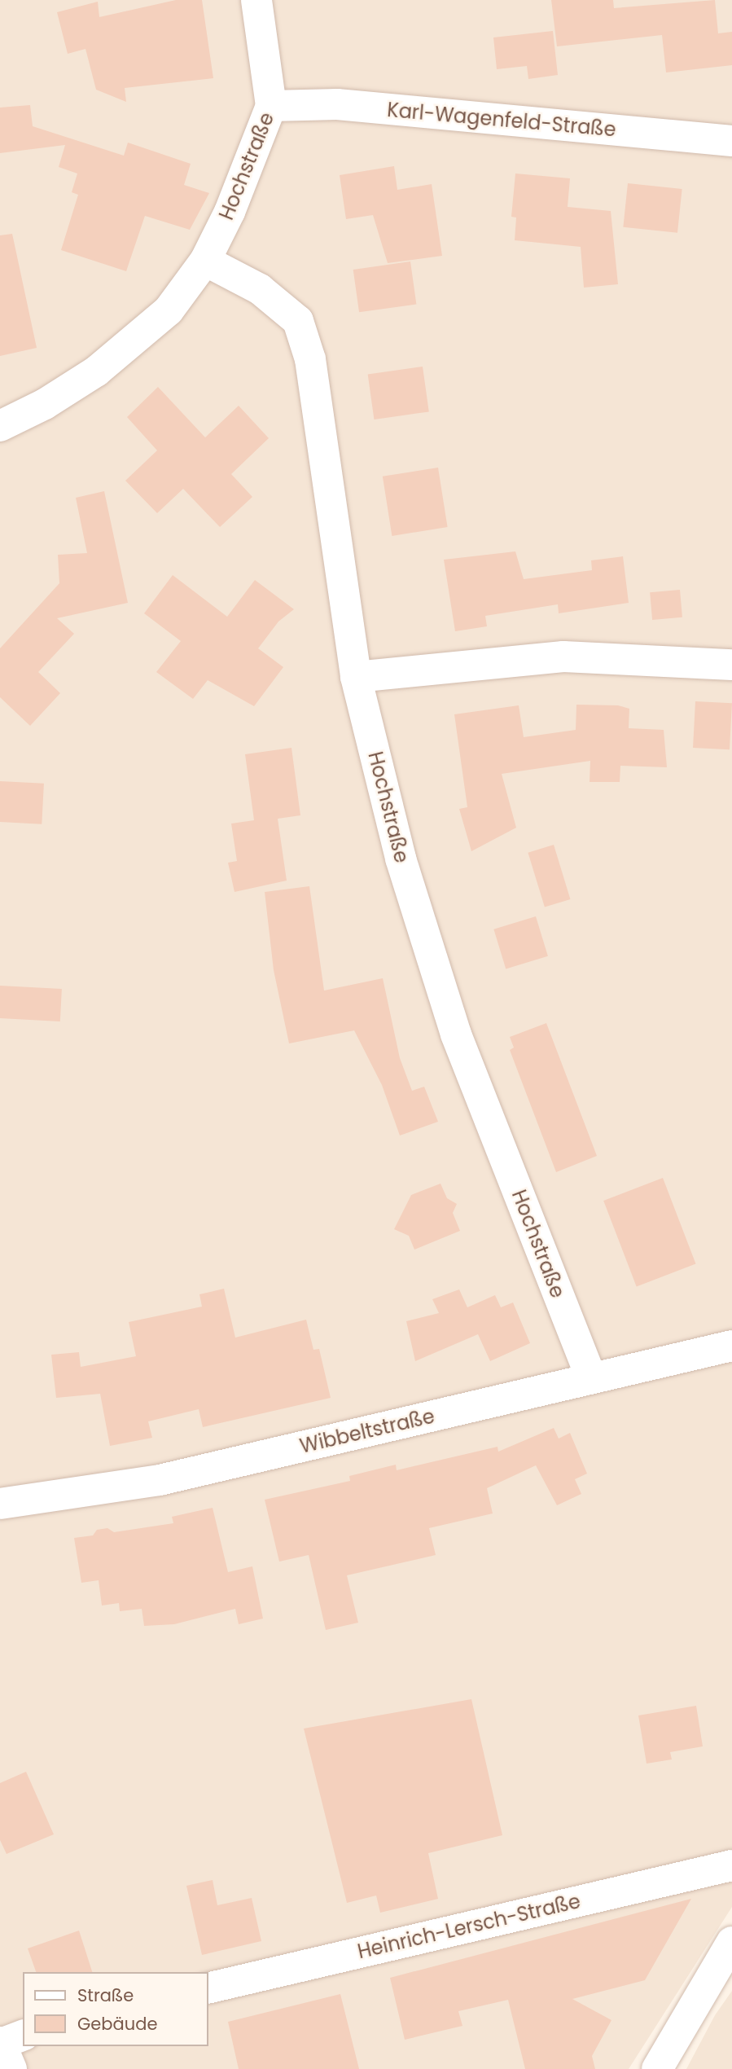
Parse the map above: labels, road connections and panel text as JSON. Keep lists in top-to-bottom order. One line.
{"streets":{"street":["Karl-Wagenfeld-Straße","Hochstraße","Wibbeltstraße","Heinrich-Lersch-Straße"]},"crossings":[["Karl-Wagenfeld-Straße","Hochstraße"],["Hochstraße","Wibbeltstraße"]],"legend":["Straße","Gebäude"]}
